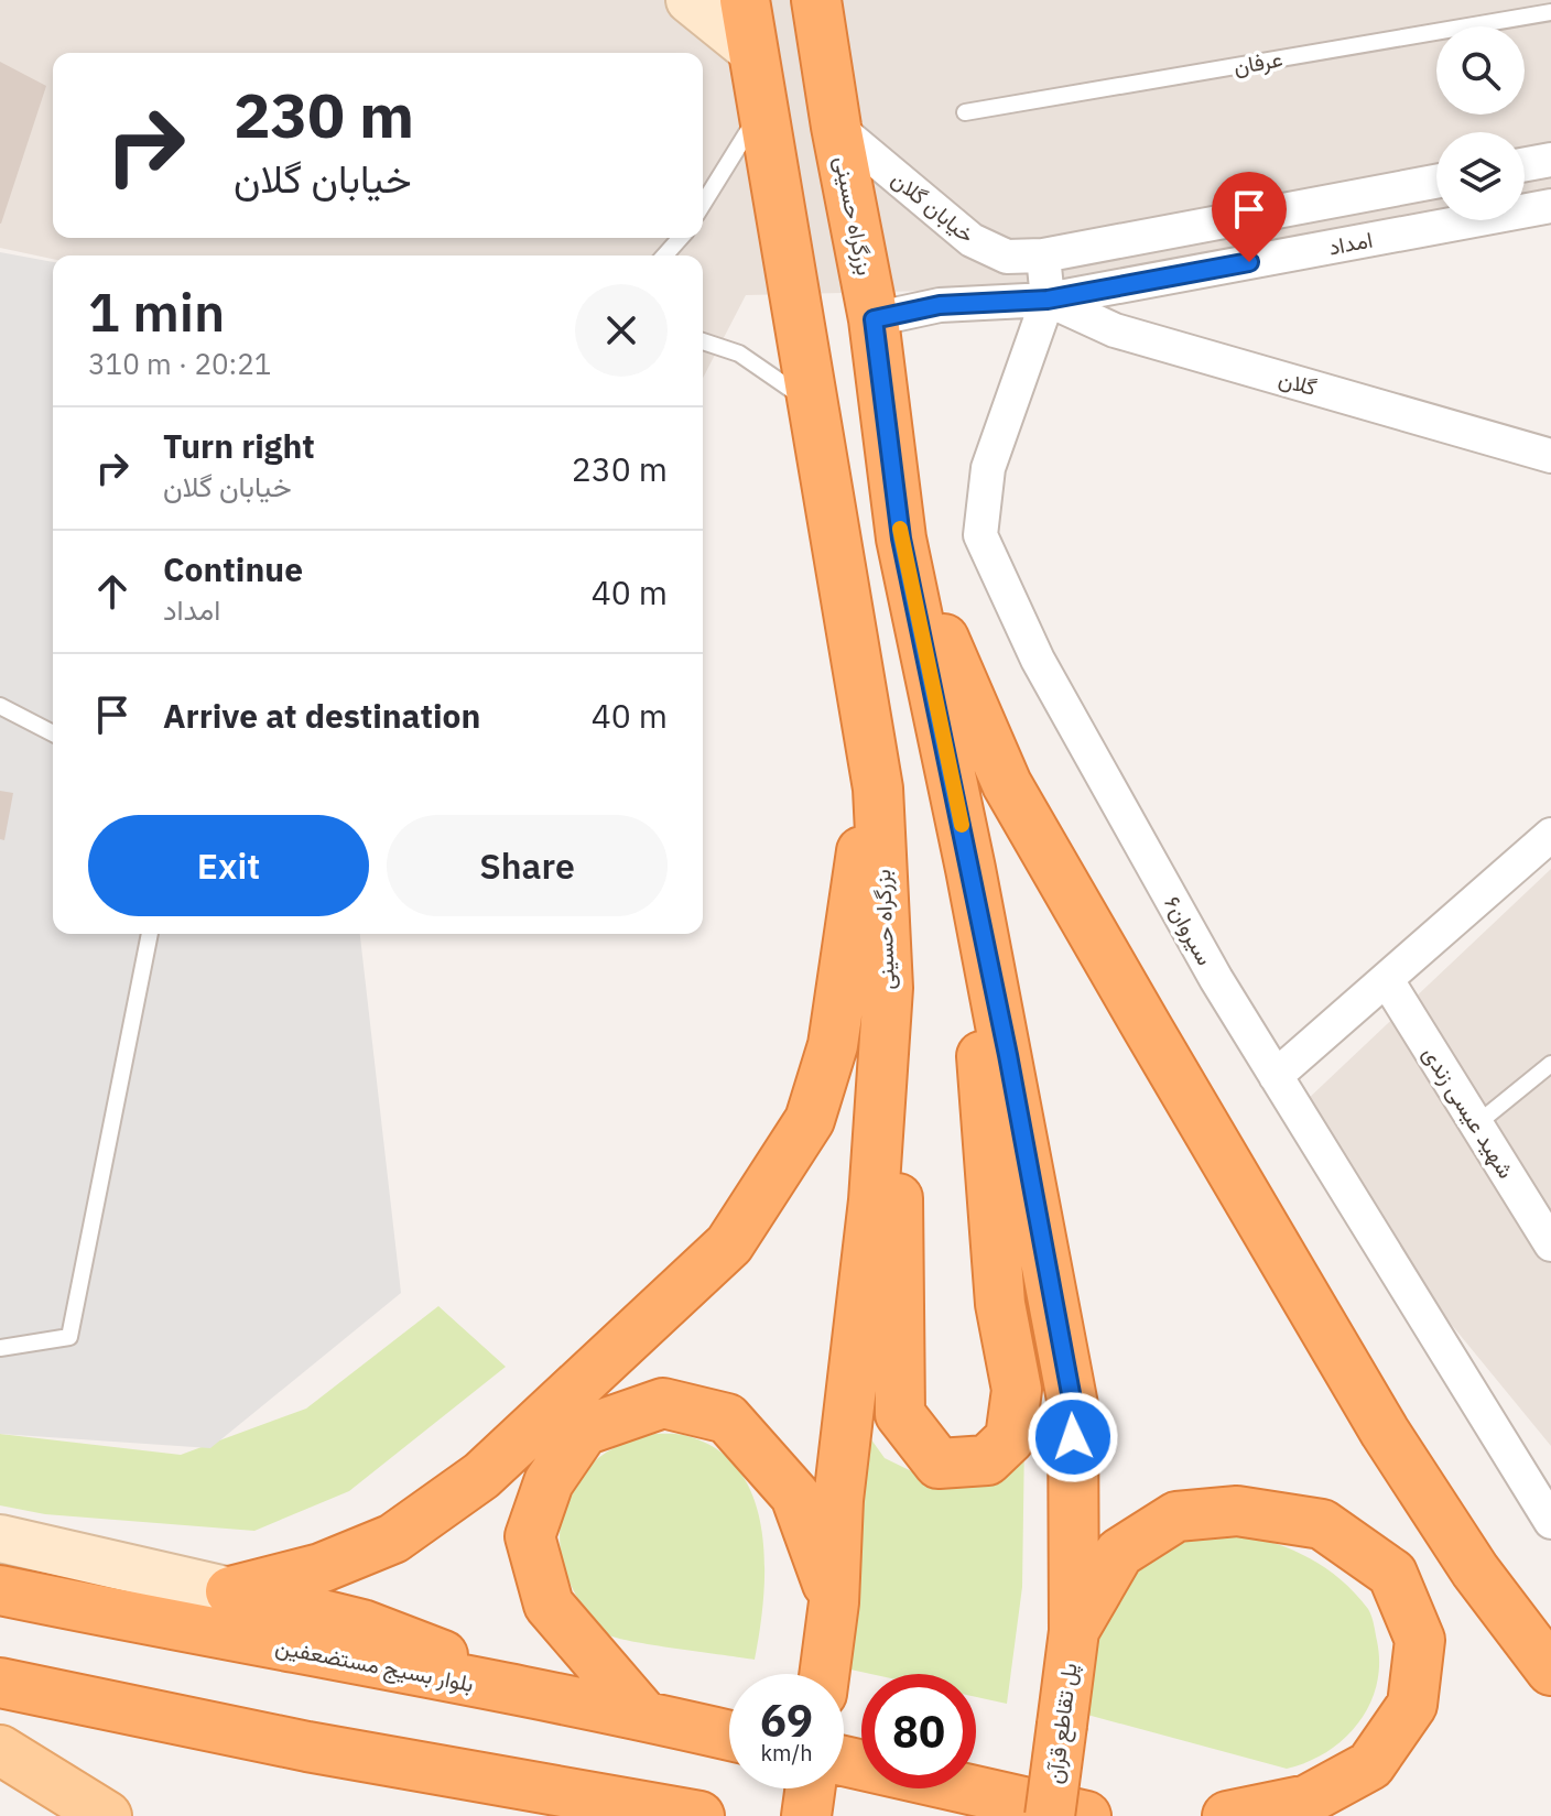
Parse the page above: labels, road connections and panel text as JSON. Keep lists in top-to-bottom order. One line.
{"streets":{"highway":["بزرگراه حسینی","بلوار بسیج مستضعفین","پل تقاطع قرآن"],"street":["خیابان گلان","امداد","گلان","سیروان۶","شهید عیسی زندی"],"lane":["عرفان"]},"crossings":[["خیابان گلان","بزرگراه حسینی"],["خیابان گلان","امداد"],["بزرگراه حسینی","پل تقاطع قرآن"],["امداد","گلان"],["امداد","سیروان۶"],["گلان","سیروان۶"]],"page":{"turn":["230 m","خیابان گلان"],"heading":["1 min","310 m · 20:21"],"list":[{"name":"Turn right","note":"خیابان گلان","value":"230 m"},{"name":"Continue","note":"امداد","value":"40 m"},{"name":"Arrive at destination","value":"40 m"}],"buttons":["Exit","Share"],"speed":"69 km/h","limit":"80"}}
